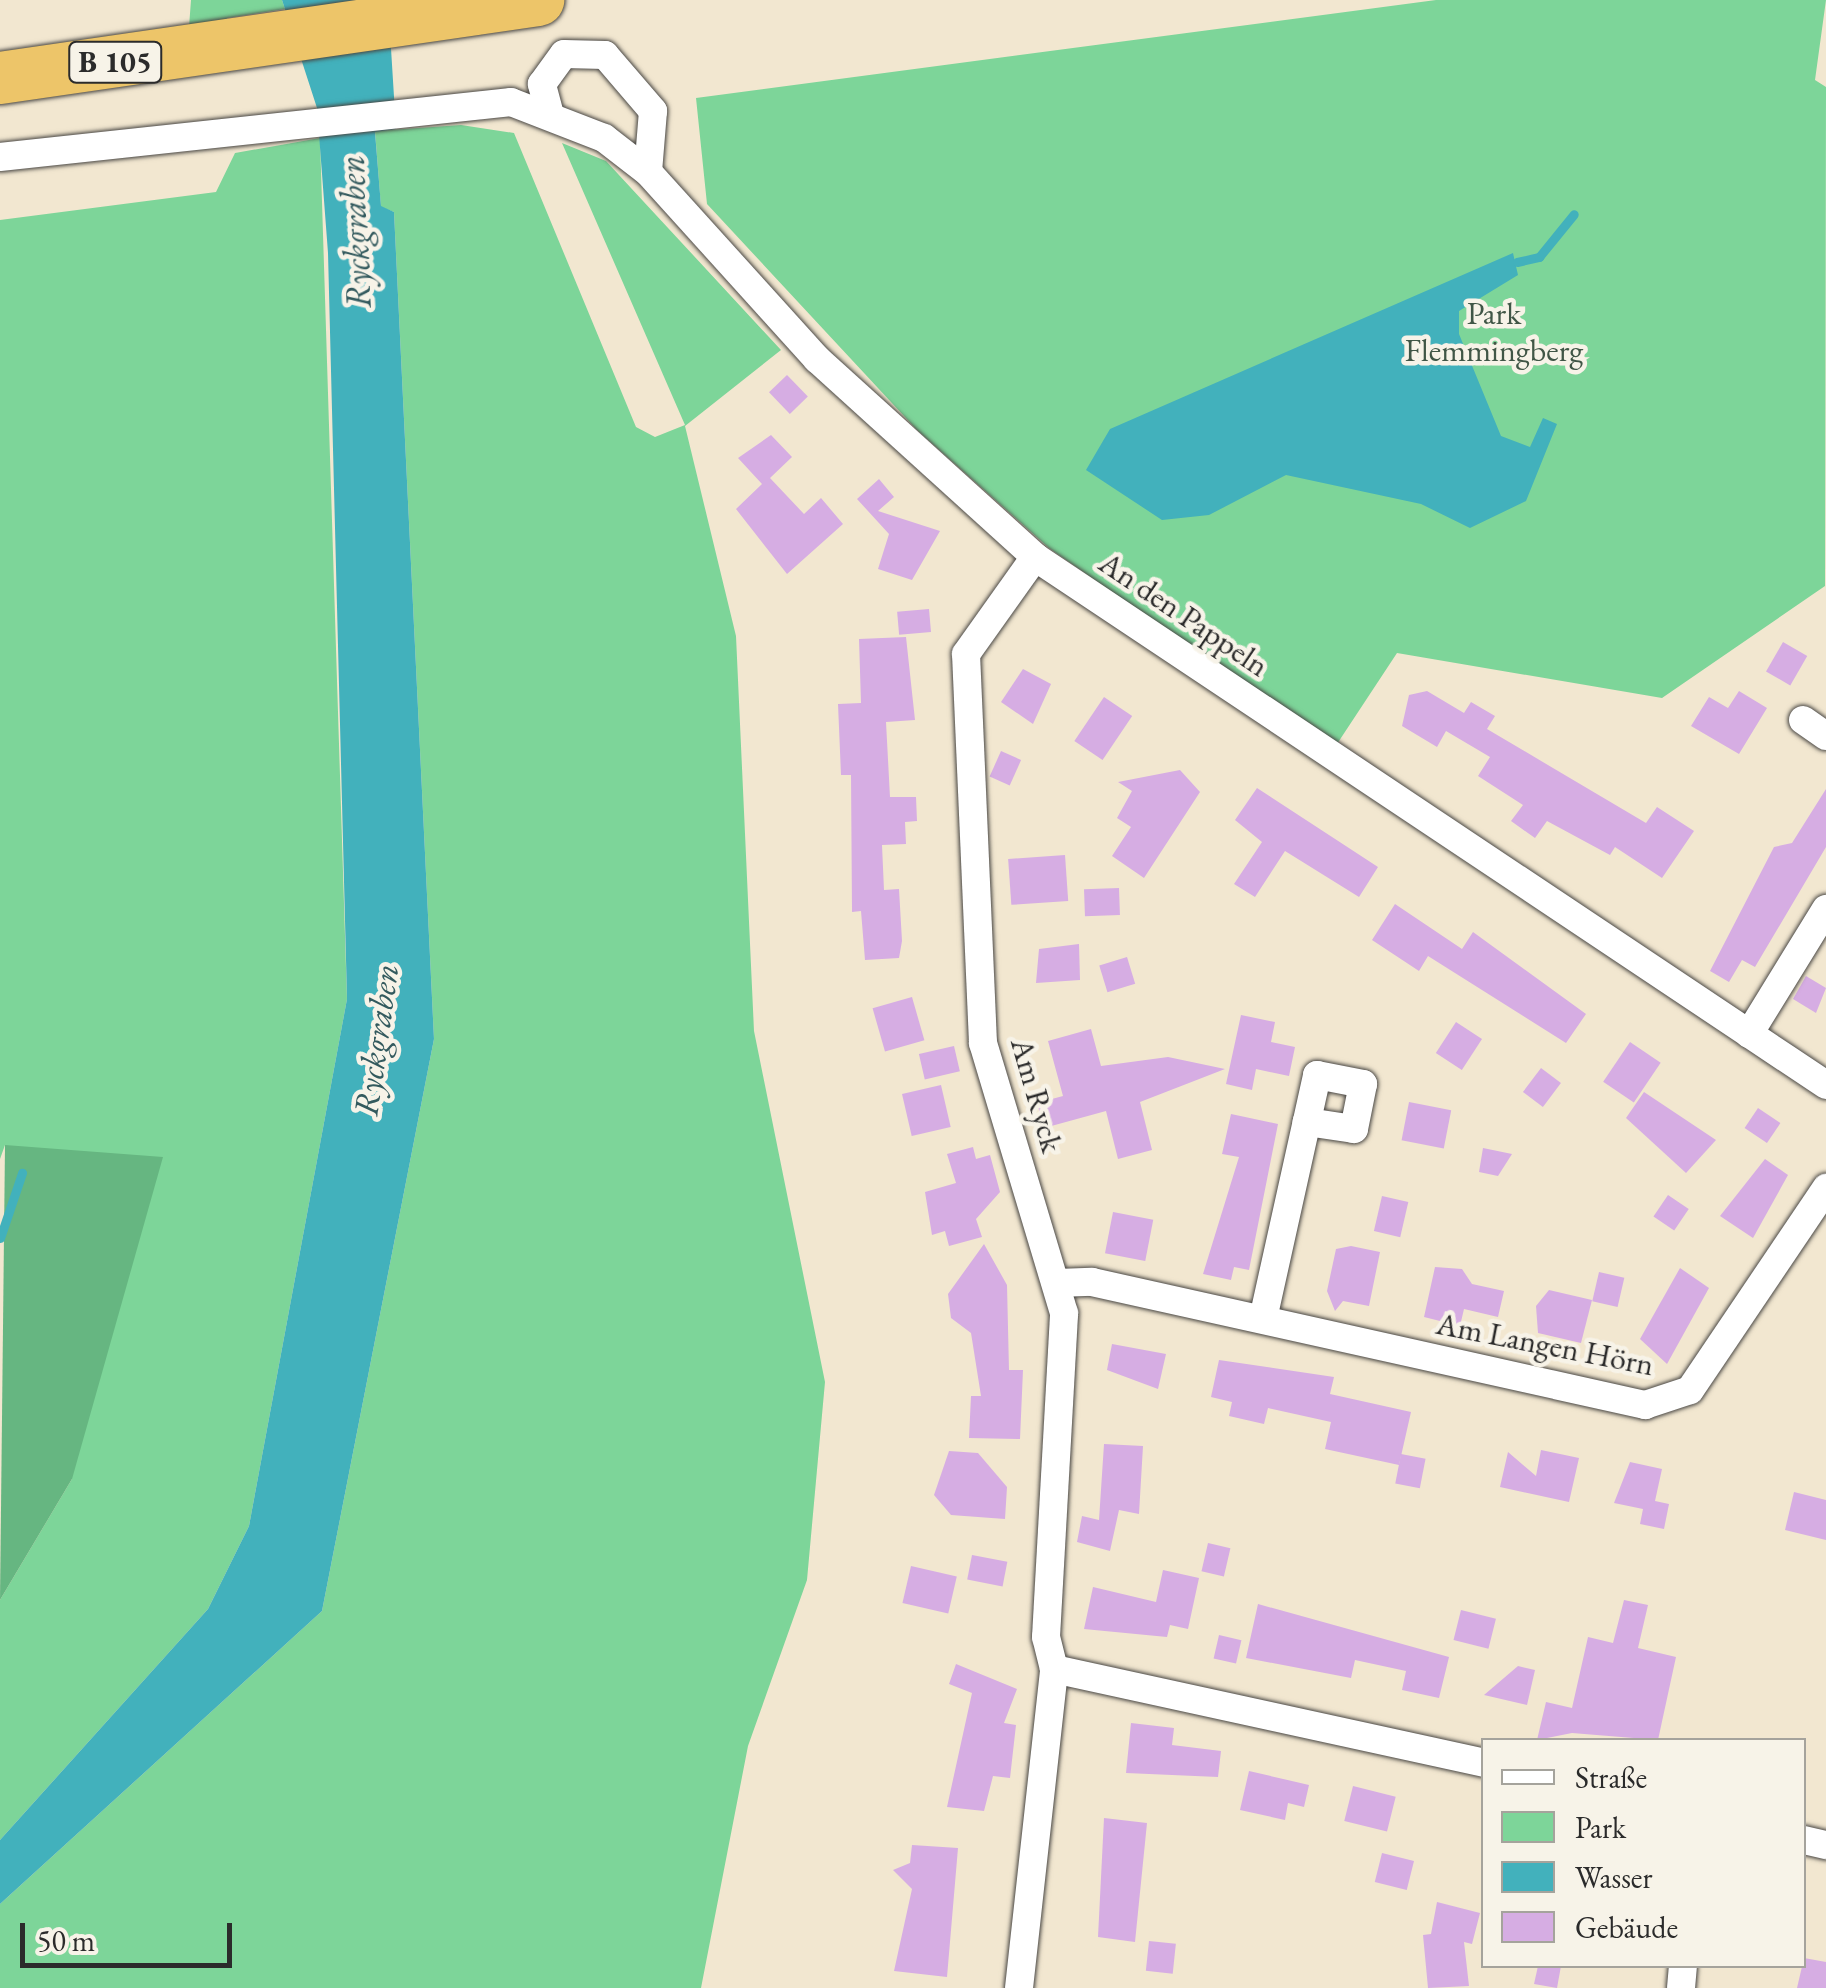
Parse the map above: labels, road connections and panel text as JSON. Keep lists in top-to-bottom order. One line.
{"streets":{"highway":["B 105"],"street":["An den Pappeln","Am Ryck","Am Langen Hörn"]},"crossings":[["An den Pappeln","Am Ryck"],["Am Ryck","Am Langen Hörn"]],"water":["Ryckgraben"],"parks":["Park Flemmingberg"],"legend":["Straße","Park","Wasser","Gebäude"],"scale_bar":"50 m"}
